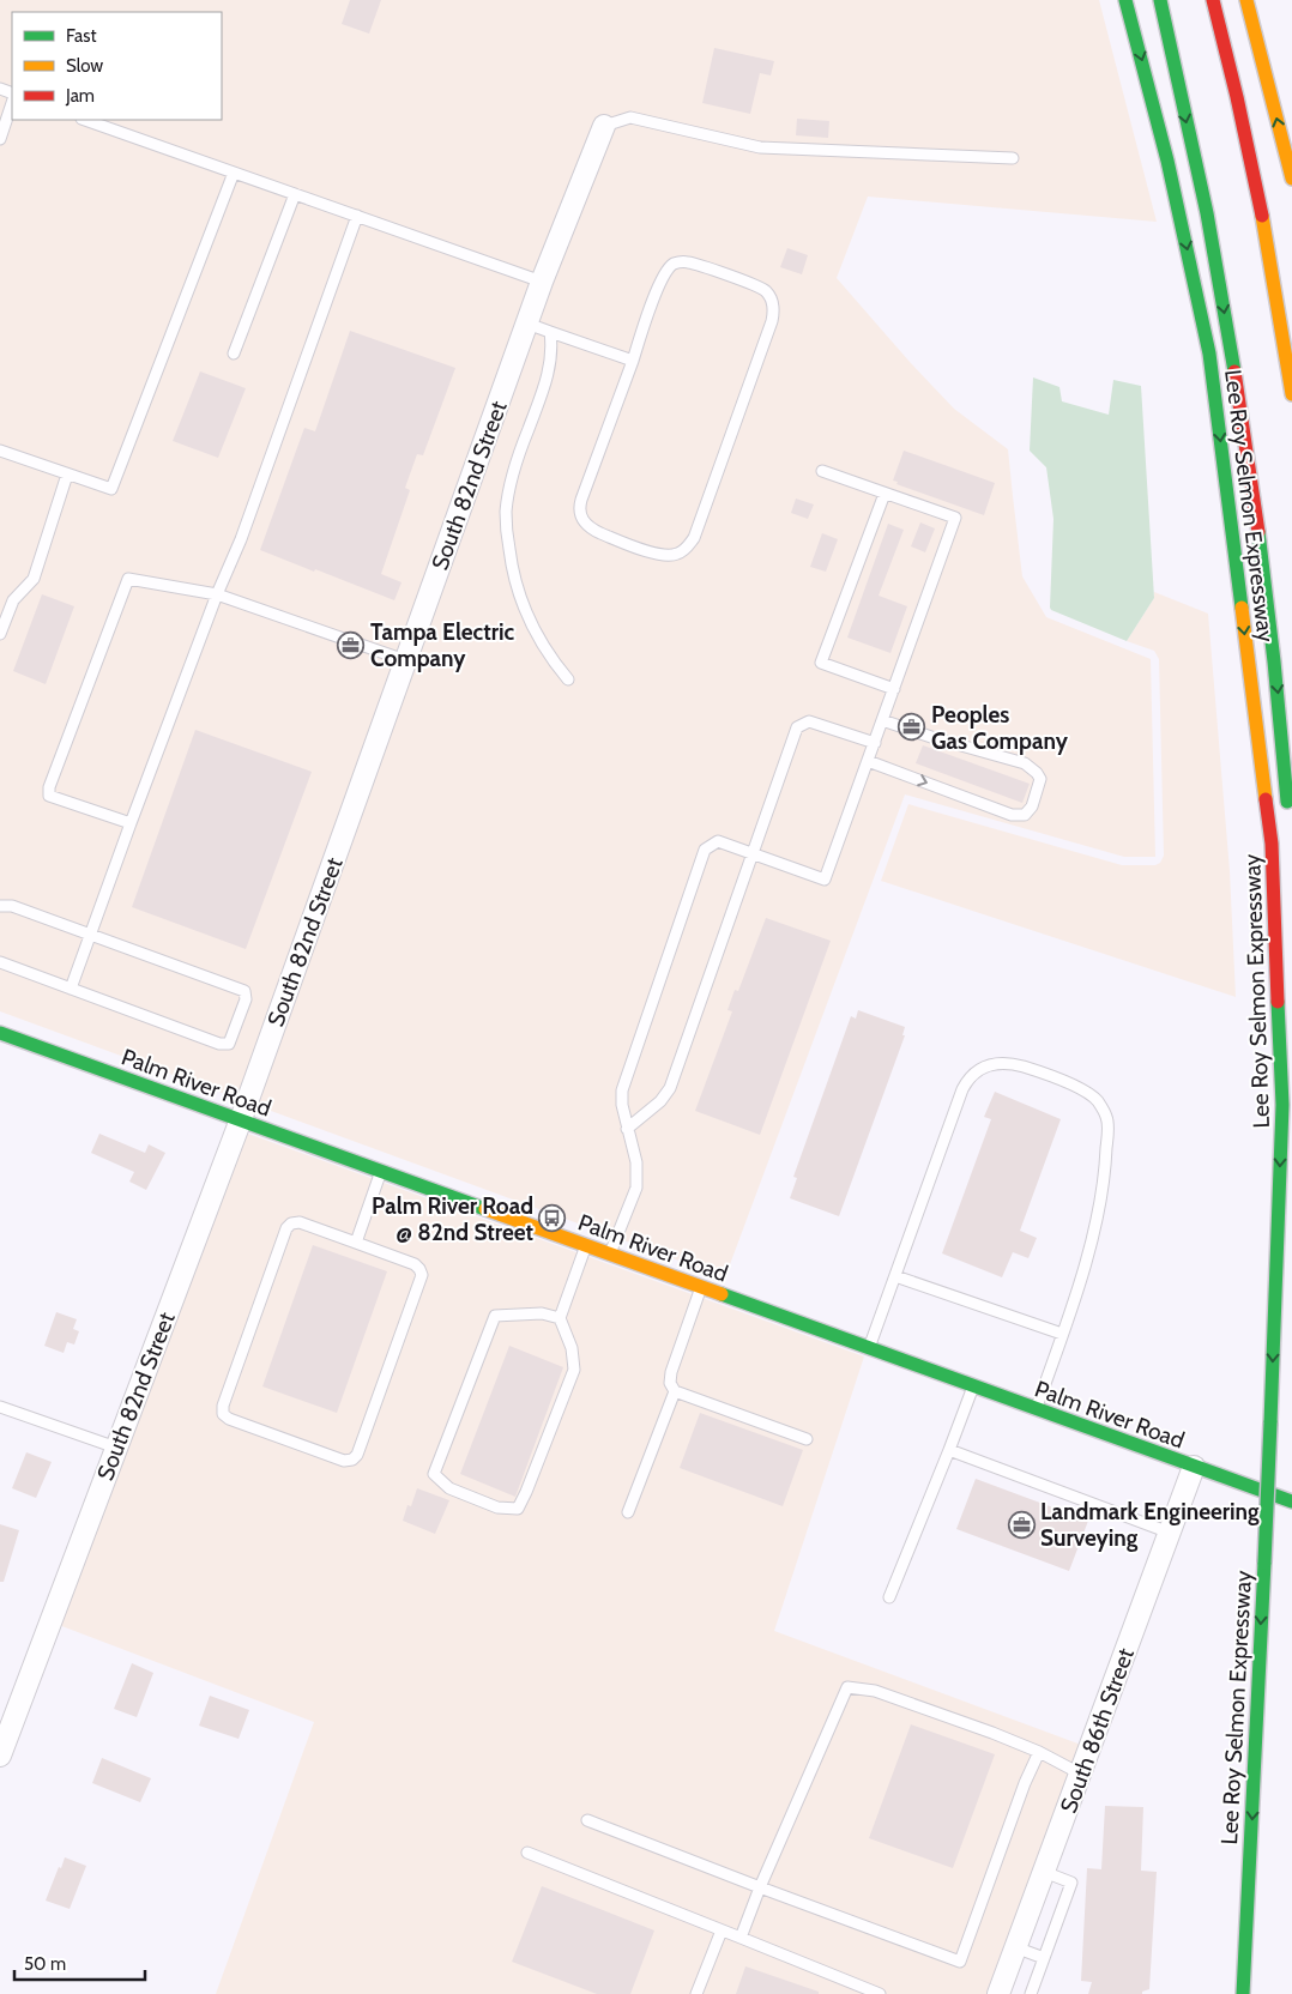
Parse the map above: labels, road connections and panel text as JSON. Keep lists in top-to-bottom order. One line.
{"streets":{"main road":["Lee Roy Selmon Expressway","Palm River Road"],"street":["South 82nd Street","South 86th Street"]},"crossings":[["South 82nd Street","Palm River Road"],["Palm River Road","South 86th Street"]],"places":{"office":["Tampa Electric Company","Peoples Gas Company","Landmark Engineering Surveying"],"bus stop":["Palm River Road @ 82nd Street"]},"legend":["Fast","Slow","Jam"],"scale_bar":"50 m"}
